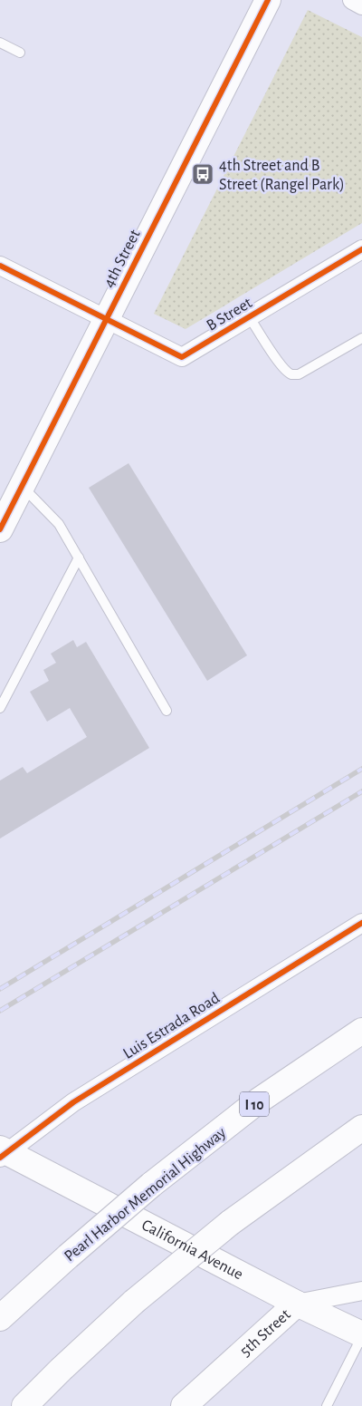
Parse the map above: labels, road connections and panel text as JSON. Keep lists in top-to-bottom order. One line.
{"streets":{"main road":["4th Street","I 10","Pearl Harbor Memorial Highway","California Avenue","5th Street"],"street":["B Street","Luis Estrada Road"]},"crossings":[["4th Street","B Street"],["Luis Estrada Road","California Avenue"],["California Avenue","5th Street"]],"places":{"bus stop":["4th Street and B Street (Rangel Park)"]}}
